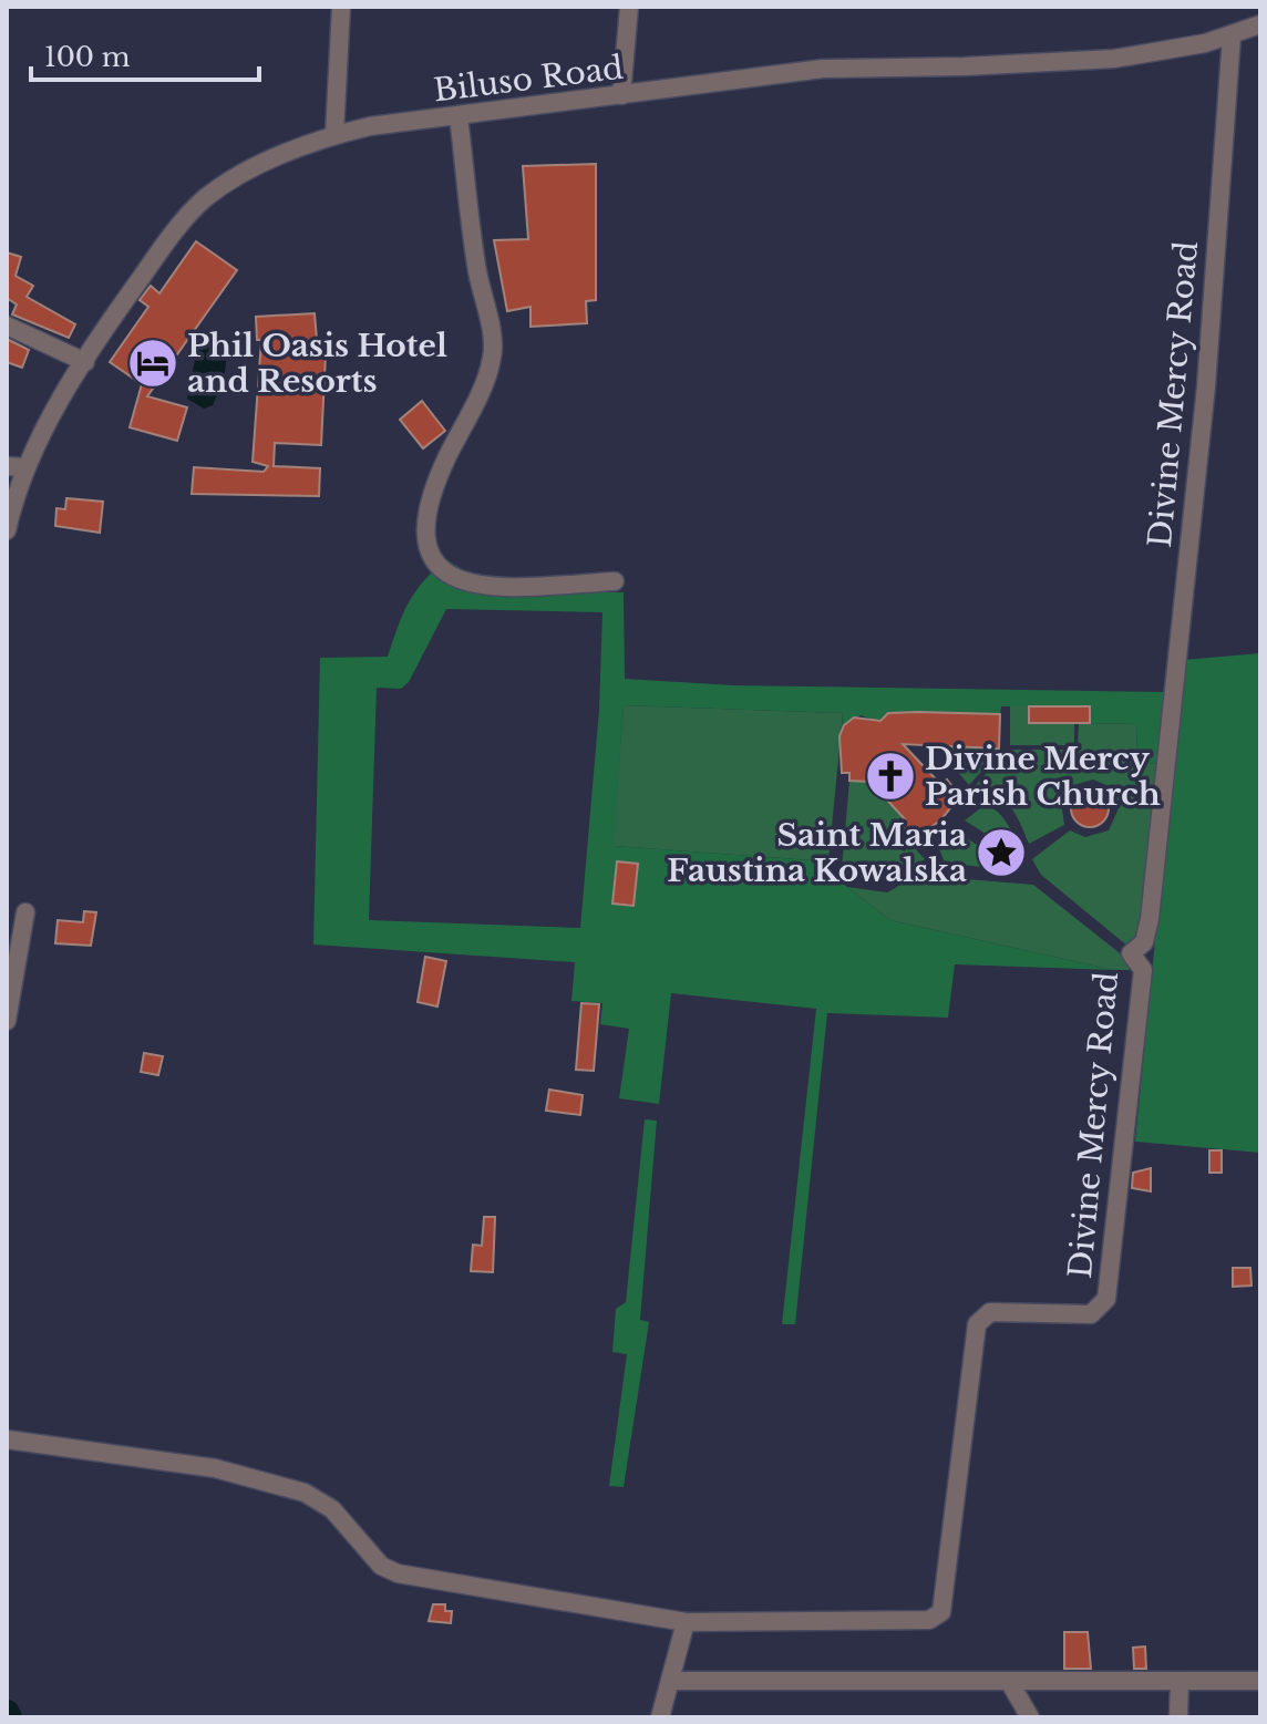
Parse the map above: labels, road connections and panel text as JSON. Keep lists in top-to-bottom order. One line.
{"streets":{"street":["Biluso Road","Divine Mercy Road"]},"crossings":[["Biluso Road","Divine Mercy Road"]],"places":{"hotel":["Phil Oasis Hotel and Resorts"],"church":["Divine Mercy Parish Church"],"place":["Saint Maria Faustina Kowalska"]},"scale_bar":"100 m"}
